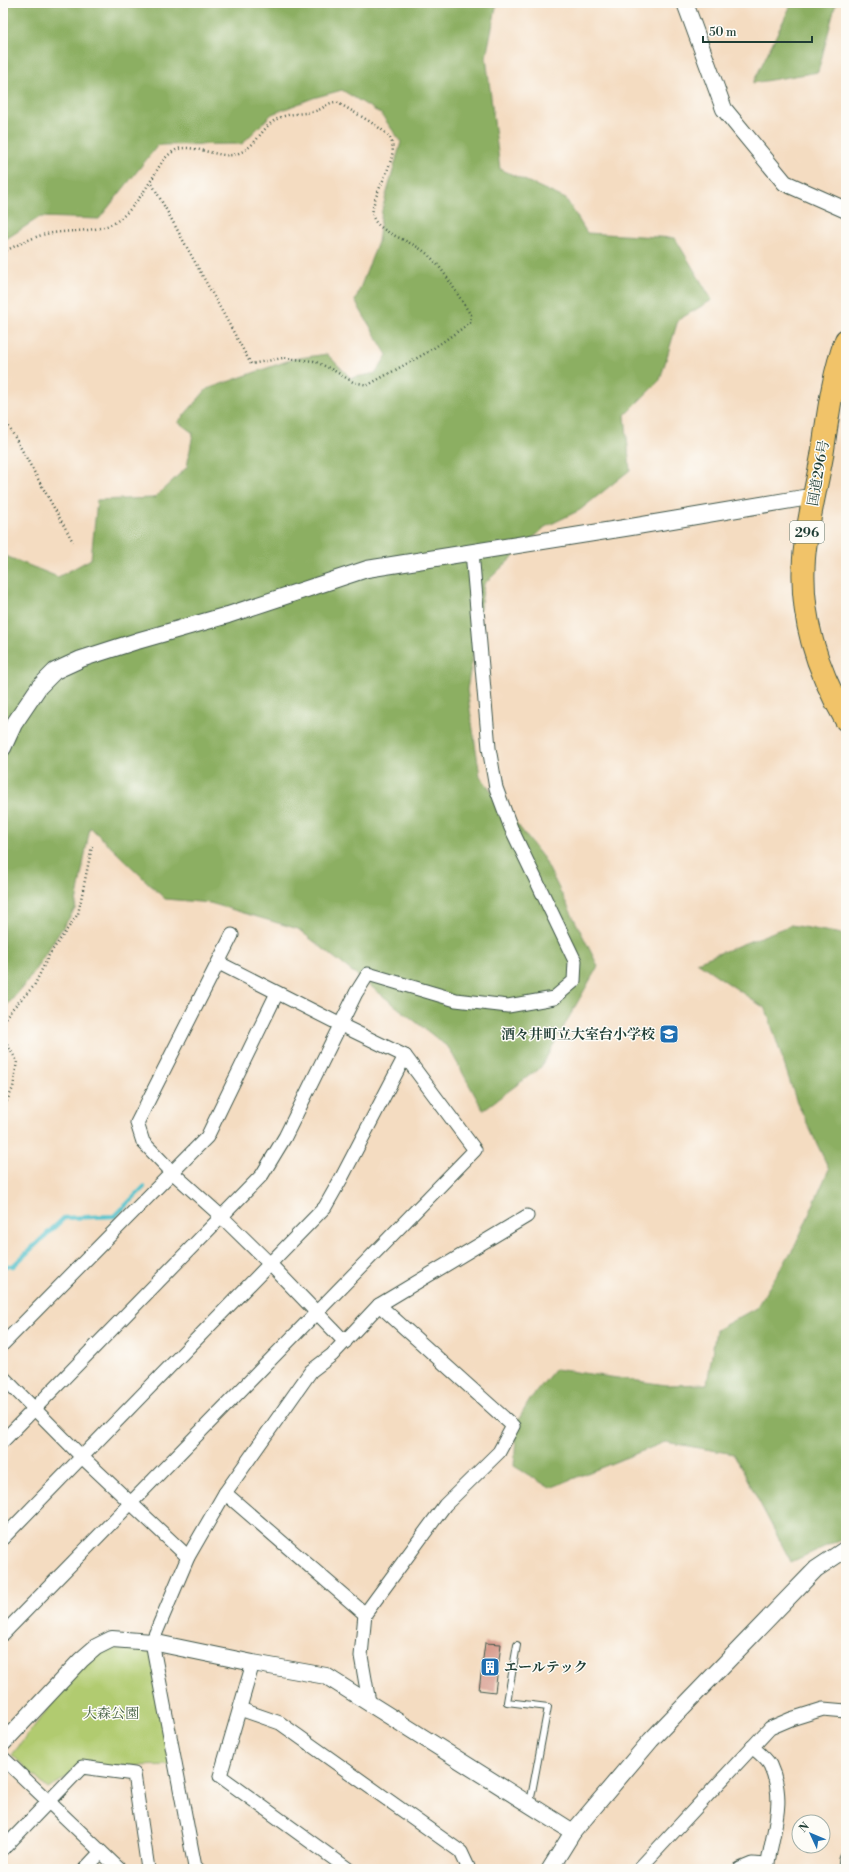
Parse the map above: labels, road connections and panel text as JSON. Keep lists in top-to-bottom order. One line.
{"streets":{"highway":["国道296号","296"]},"parks":["大森公園"],"places":{"school or university":["酒々井町立大室台小学校"],"building":["エールテック"]},"scale_bar":"50 m","north":"top left"}
